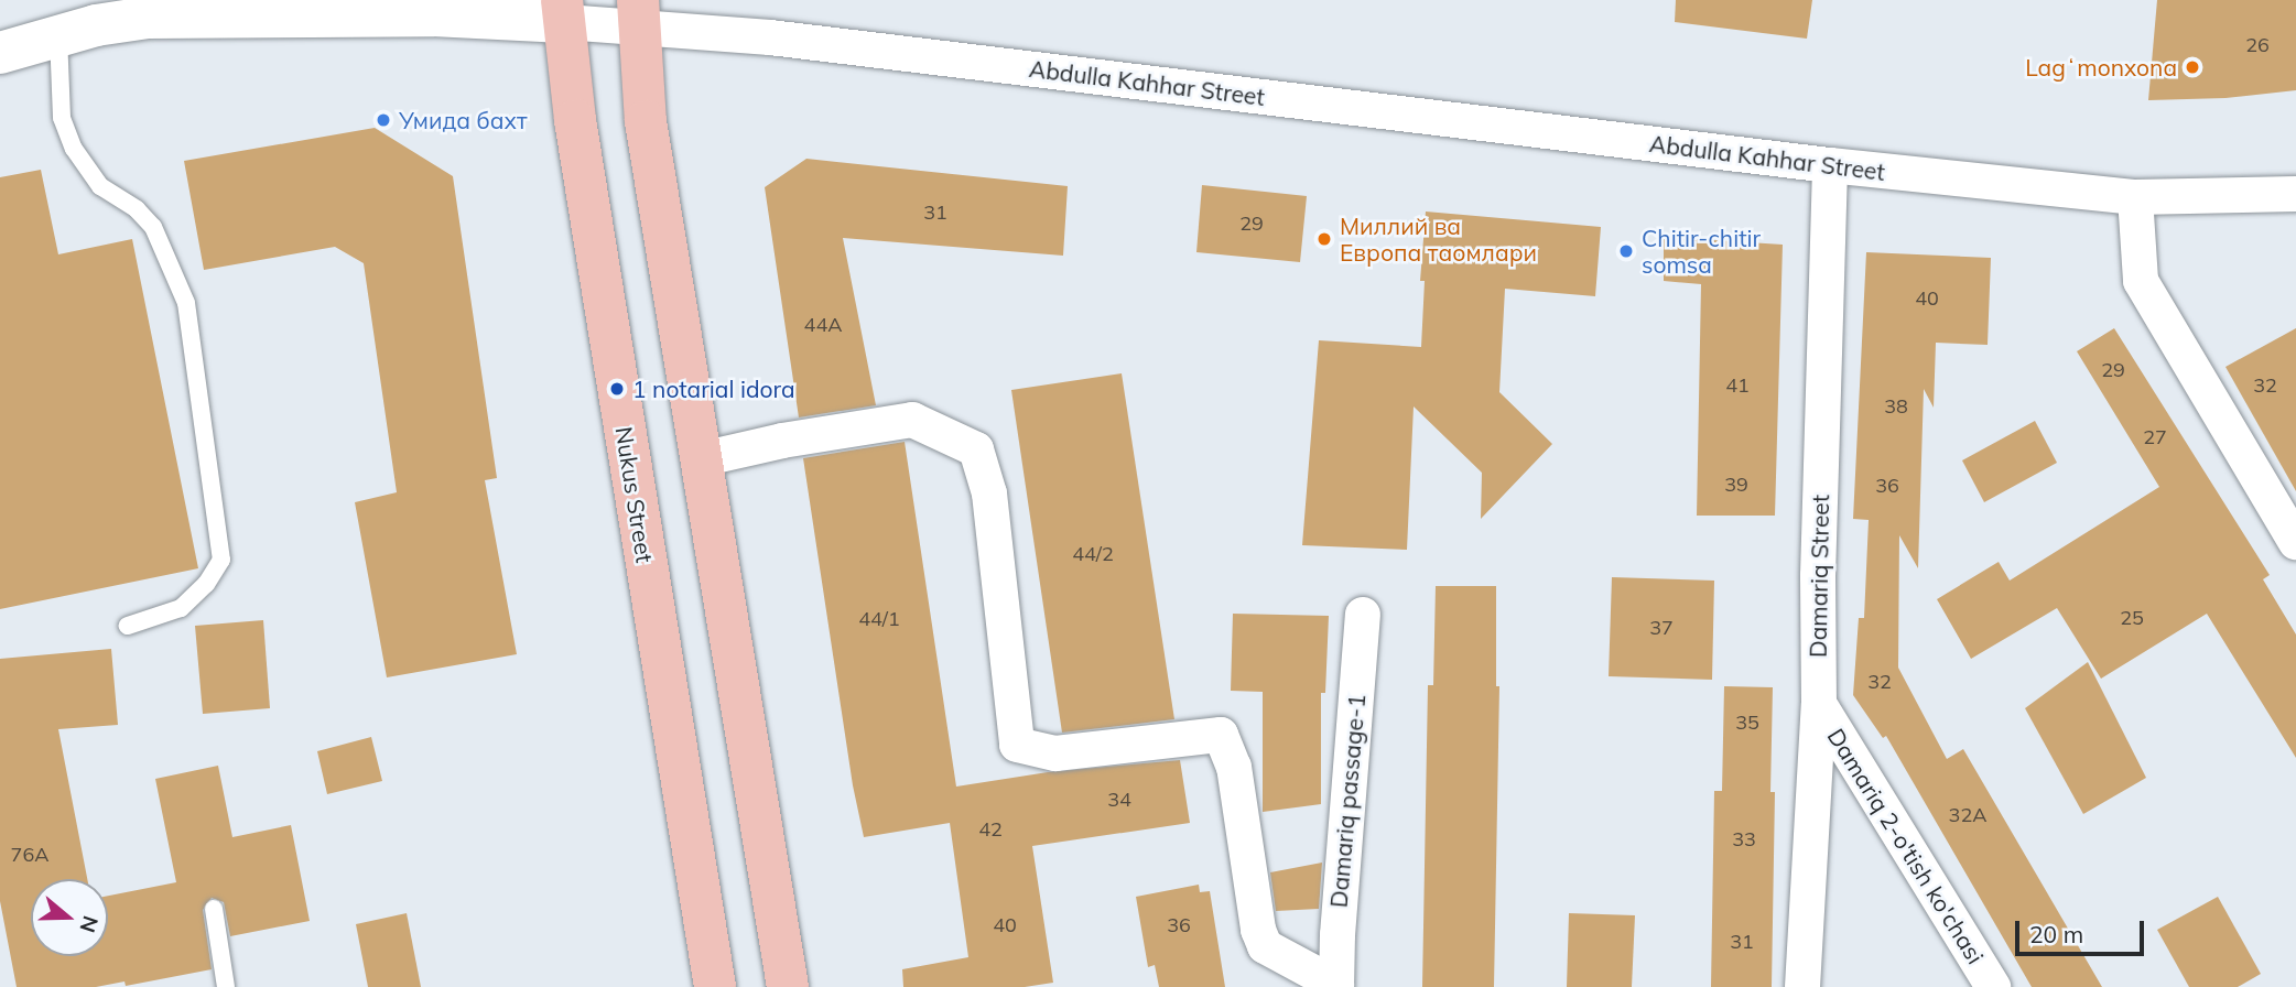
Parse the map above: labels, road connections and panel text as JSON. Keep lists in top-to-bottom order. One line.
{"streets":{"main road":["Nukus Street"],"street":["Abdulla Kahhar Street","Damariq Street","Damariq passage-1","Damariq 2-o'tish ko'chasi"]},"crossings":[["Abdulla Kahhar Street","Nukus Street"],["Abdulla Kahhar Street","Damariq Street"],["Damariq Street","Damariq 2-o'tish ko'chasi"]],"places":["Lagʻmonxona","Умида бахт","Миллий ва Европа таомлари","Chitir-chitir somsa","1 notarial idora"],"house_numbers":["26","31","29","40","44А","29","41","32","38","27","39","36","44/2","25","44/1","37","32","35","34","32A","42","33","76A","40","36","31"],"scale_bar":"20 m","north":"right"}
